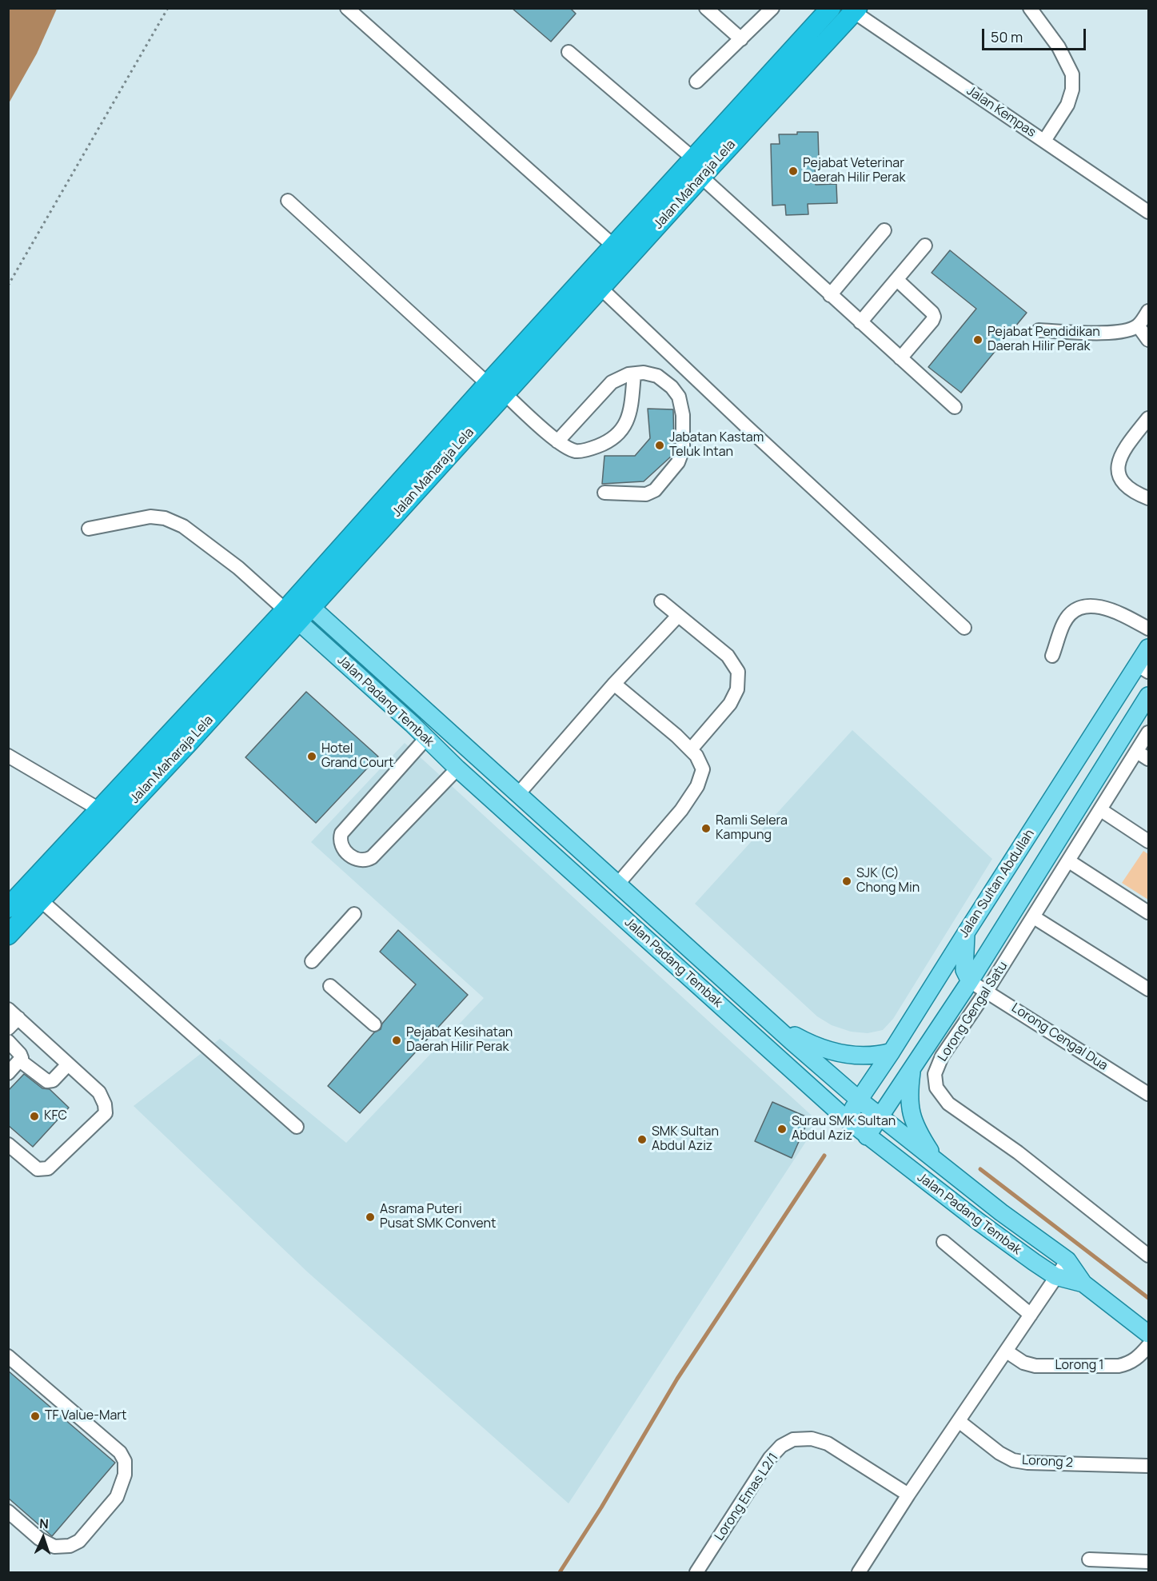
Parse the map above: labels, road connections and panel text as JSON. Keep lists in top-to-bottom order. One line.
{"streets":{"highway":["Jalan Maharaja Lela"],"main road":["Jalan Padang Tembak","Jalan Sultan Abdullah"],"street":["Jalan Kempas","Lorong Gengal Satu","Lorong Cengal Dua","Lorong 1","Lorong 2","Lorong Emas L2/1"]},"crossings":[["Jalan Kempas","Jalan Maharaja Lela"],["Jalan Maharaja Lela","Jalan Padang Tembak"],["Jalan Padang Tembak","Jalan Sultan Abdullah"],["Lorong Gengal Satu","Lorong Cengal Dua"]],"places":["Pejabat Veterinar Daerah Hilir Perak","Pejabat Pendidikan Daerah Hilir Perak","Jabatan Kastam Teluk Intan","Hotel Grand Court","Ramli Selera Kampung","SJK (C) Chong Min","Pejabat Kesihatan Daerah Hilir Perak","KFC","Surau SMK Sultan Abdul Aziz","SMK Sultan Abdul Aziz","Asrama Puteri Pusat SMK Convent","TF Value-Mart"],"scale_bar":"50 m","north":"top"}
